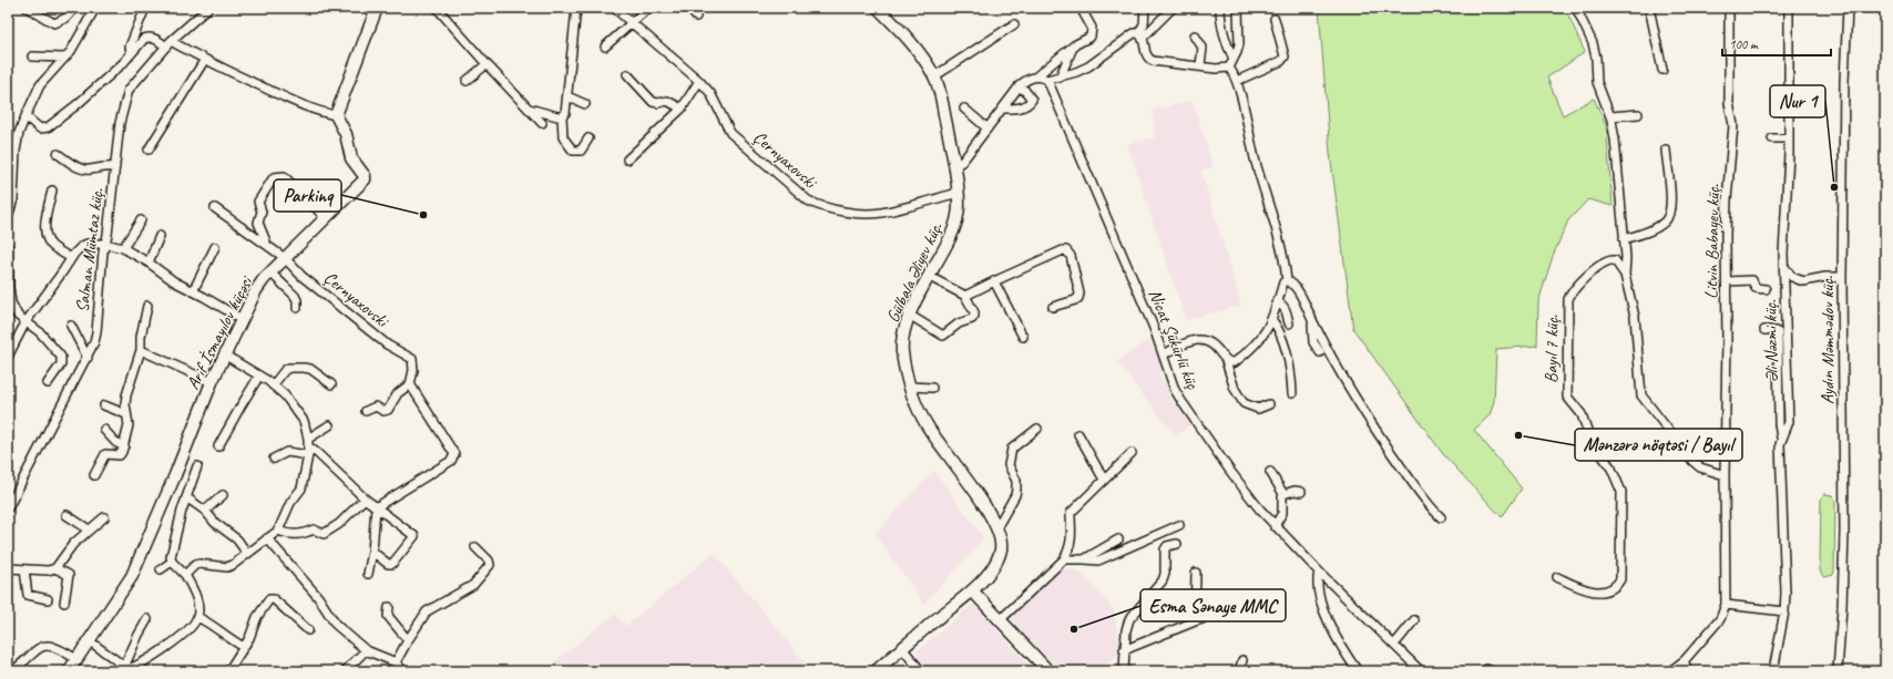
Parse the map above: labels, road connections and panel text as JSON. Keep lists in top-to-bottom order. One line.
{"streets":{"street":["Çernyaxovski","Litvin Babayev küç.","Salman Mümtaz küç.","Gülbala Əliyev küç.","Arif İsmayılov küçəsi","Nicat Şükürlü küç","Aydın Məmmədov küç.","Əli Nəzmi küç.","Bayıl 7 küç."]},"crossings":[["Çernyaxovski","Gülbala Əliyev küç."],["Çernyaxovski","Arif İsmayılov küçəsi"]],"places":["Nur 1","Parkinq","Mənzərə nöqtəsi / Bayıl","Esma Sənaye MMC"],"scale_bar":"100 m"}
